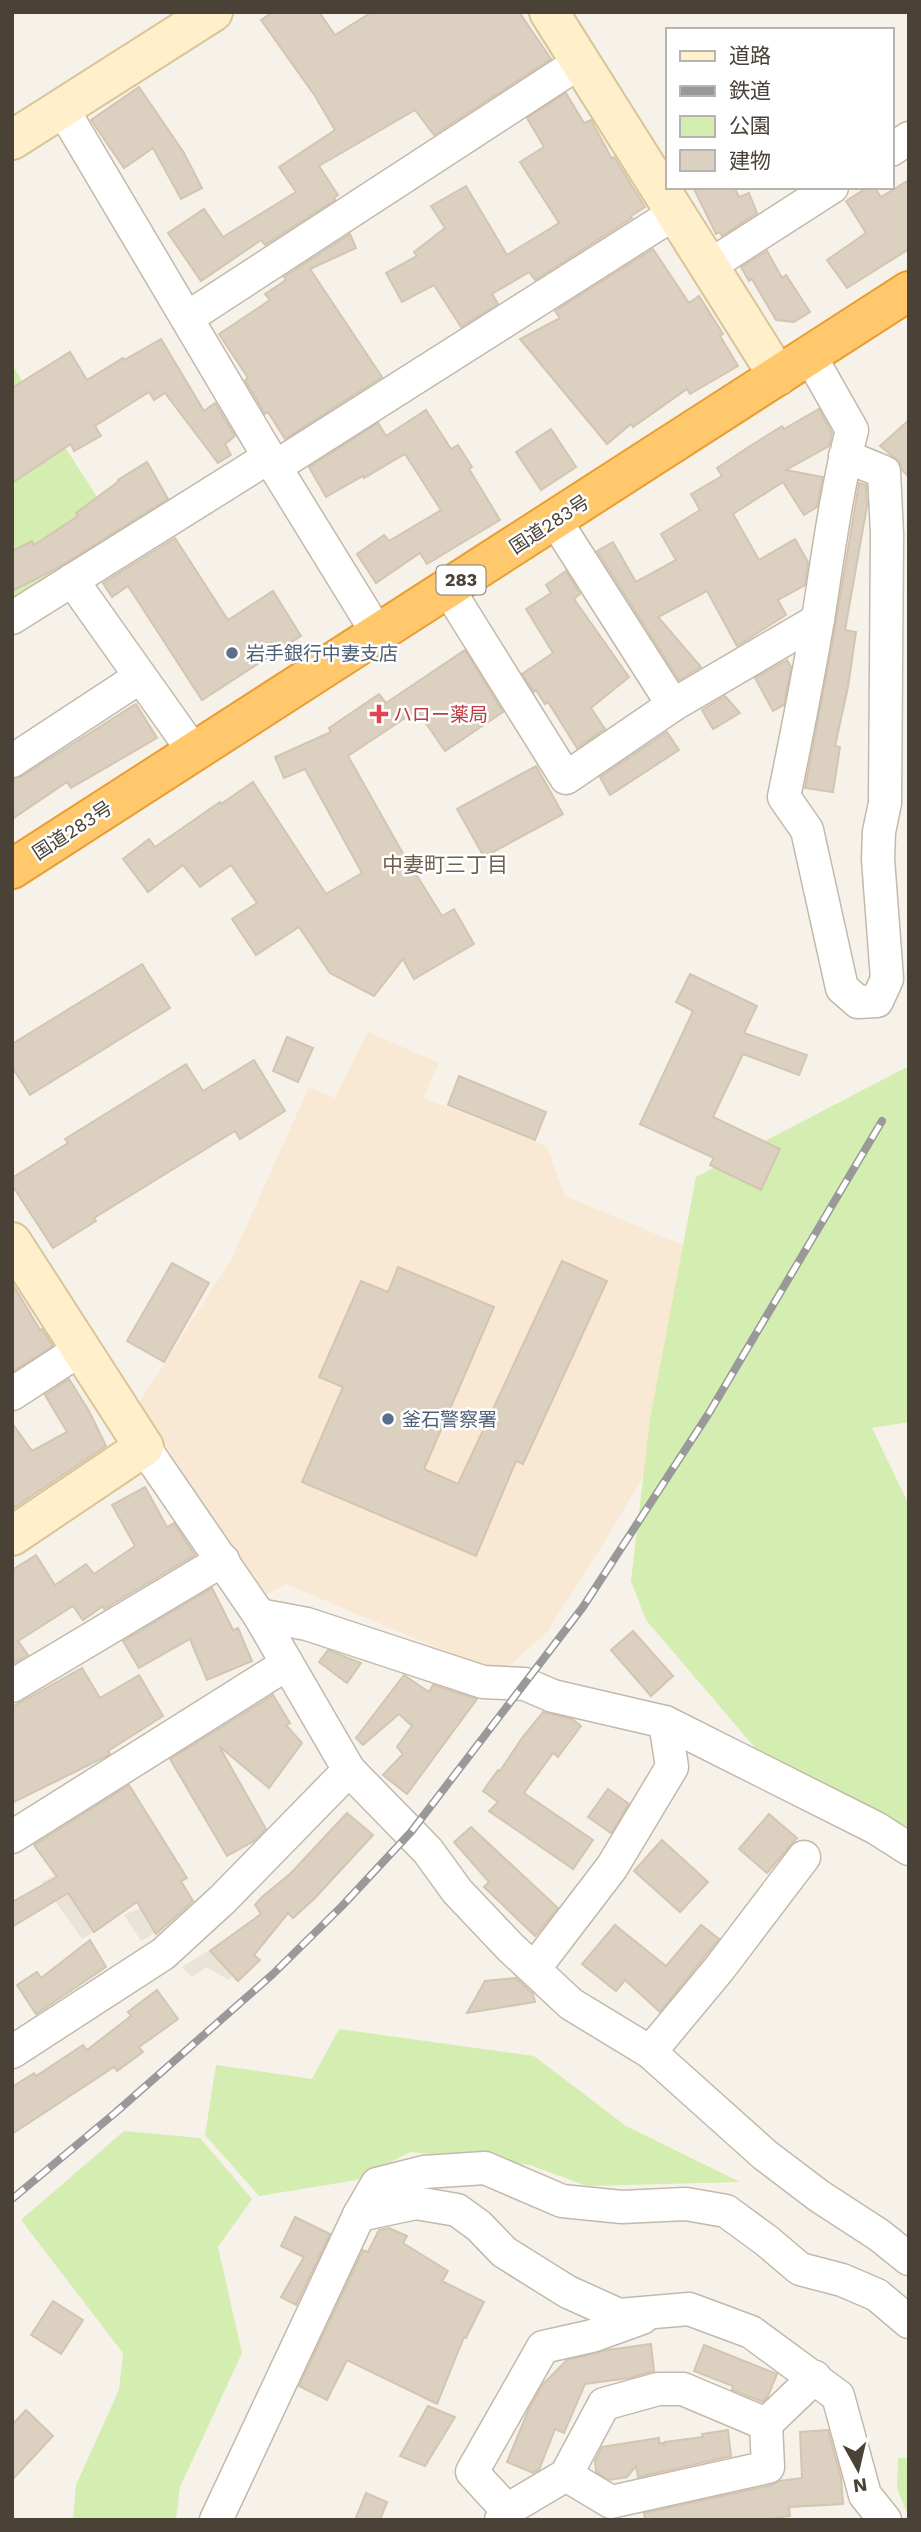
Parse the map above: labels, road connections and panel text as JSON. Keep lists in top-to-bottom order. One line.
{"streets":{"highway":["国道283号","283"]},"districts":["中妻町三丁目"],"places":{"other":["岩手銀行中妻支店","釜石警察署"],"health":["ハロー薬局"]},"legend":["道路","鉄道","公園","建物"],"north":"bottom"}
